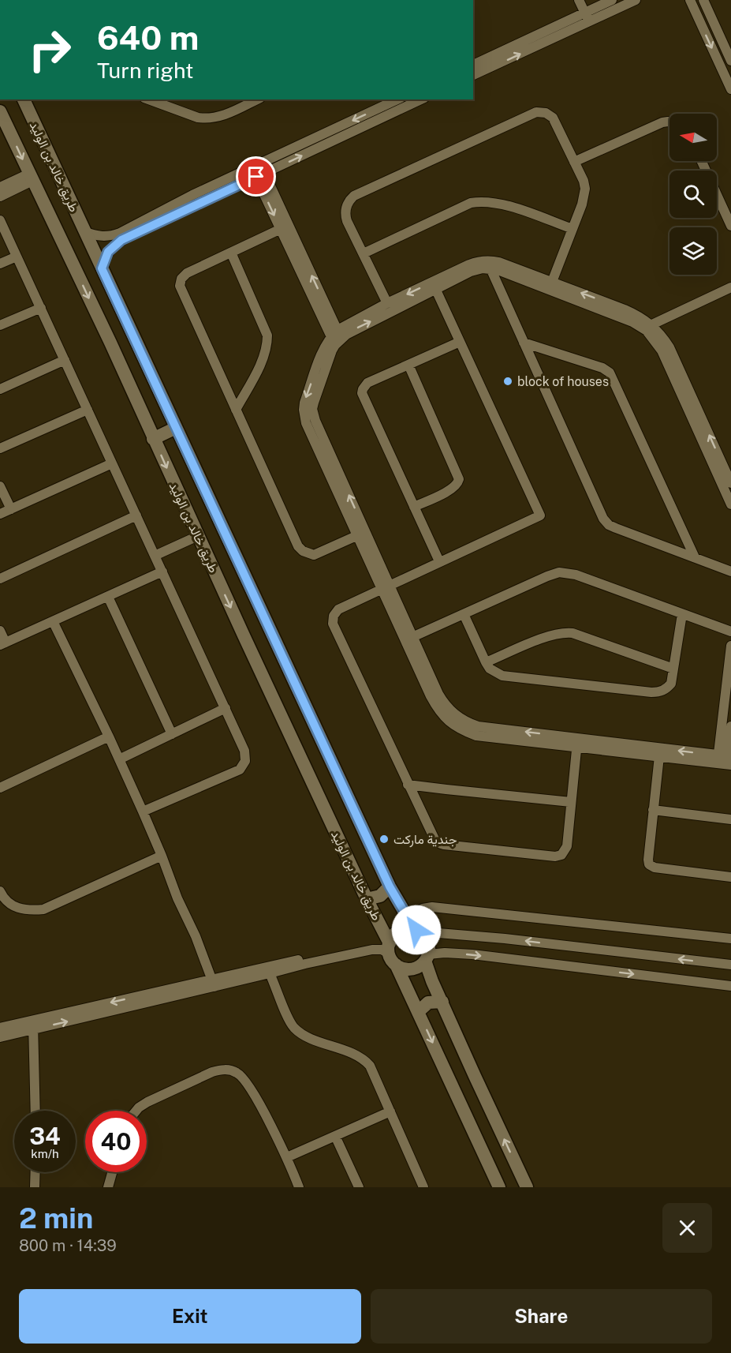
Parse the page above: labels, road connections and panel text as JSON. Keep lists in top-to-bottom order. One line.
{"streets":{"street":["طريق خالد بن الوليد"]},"places":["block of houses","جندية ماركت"],"north":"left","page":{"turn":["640 m","Turn right"],"speed":"34 km/h","limit":"40","heading":["2 min","800 m · 14:39"],"buttons":["Exit","Share"]}}
